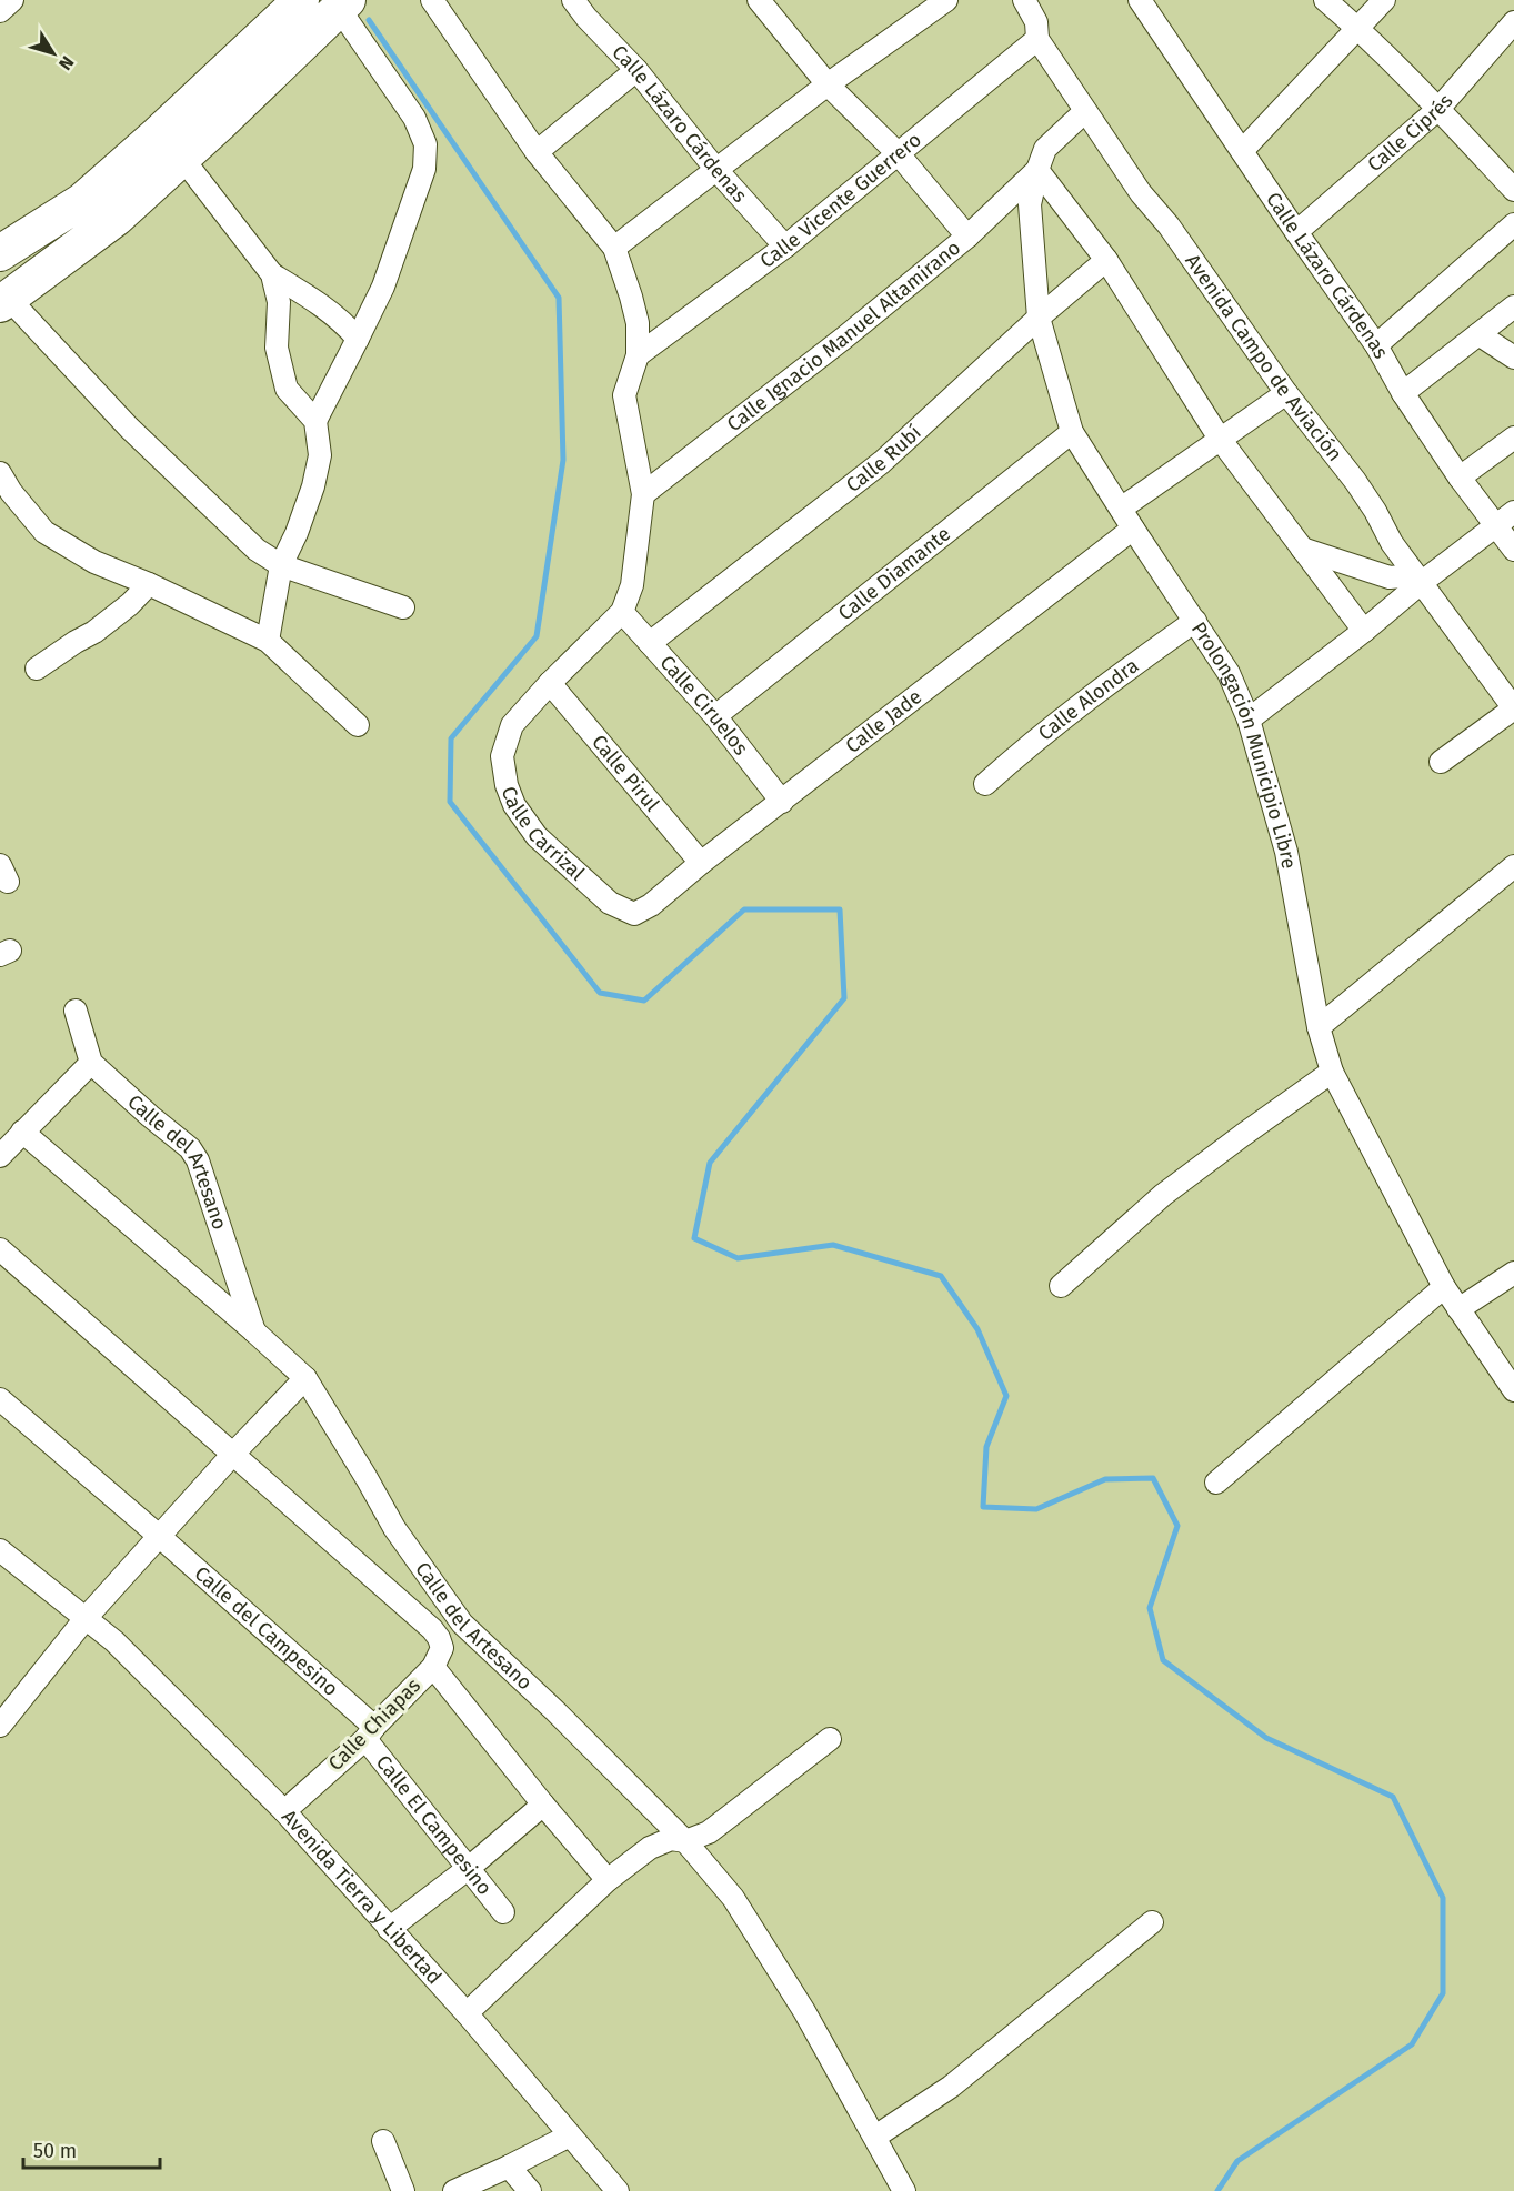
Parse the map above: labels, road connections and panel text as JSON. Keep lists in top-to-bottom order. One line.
{"streets":{"street":["Calle Lázaro Cárdenas","Calle Ciprés","Calle Vicente Guerrero","Calle Ignacio Manuel Altamirano","Avenida Campo de Aviación","Calle Rubí","Calle Diamante","Calle Alondra","Calle Ciruelos","Calle Jade","Prolongación Municipio Libre","Calle Pirul","Calle Carrizal","Calle del Artesano","Calle del Campesino","Calle Chiapas","Calle El Campesino","Avenida Tierra y Libertad"]},"crossings":[["Calle Lázaro Cárdenas","Calle Ciprés"],["Calle Lázaro Cárdenas","Calle Vicente Guerrero"],["Calle Vicente Guerrero","Avenida Campo de Aviación"],["Calle Ignacio Manuel Altamirano","Prolongación Municipio Libre"],["Avenida Campo de Aviación","Prolongación Municipio Libre"],["Calle Rubí","Calle Ciruelos"],["Calle Rubí","Prolongación Municipio Libre"],["Calle Diamante","Calle Ciruelos"],["Calle Diamante","Prolongación Municipio Libre"],["Calle Alondra","Prolongación Municipio Libre"],["Calle Ciruelos","Calle Jade"],["Calle Jade","Prolongación Municipio Libre"],["Calle Jade","Calle Pirul"],["Calle Jade","Calle Carrizal"],["Calle Pirul","Calle Carrizal"],["Calle del Campesino","Calle Chiapas"],["Calle del Campesino","Calle El Campesino"],["Calle Chiapas","Calle El Campesino"],["Calle Chiapas","Avenida Tierra y Libertad"]],"scale_bar":"50 m","north":"bottom right"}
